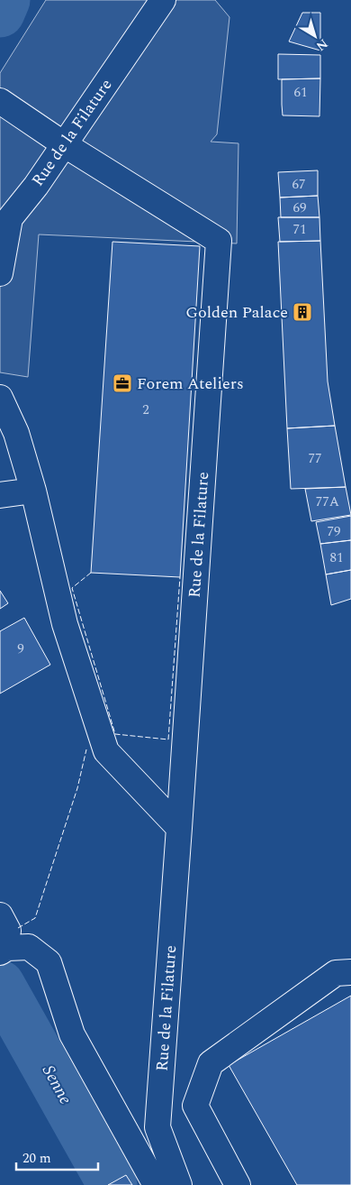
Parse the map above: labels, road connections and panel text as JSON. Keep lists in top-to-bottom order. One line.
{"streets":{"street":["Rue de la Filature"]},"water":["Senne"],"places":{"building":["Golden Palace"],"office":["Forem Ateliers"]},"house_numbers":["61","67","69","71","2","77","77A","79","81","9"],"scale_bar":"20 m","north":"bottom right"}
